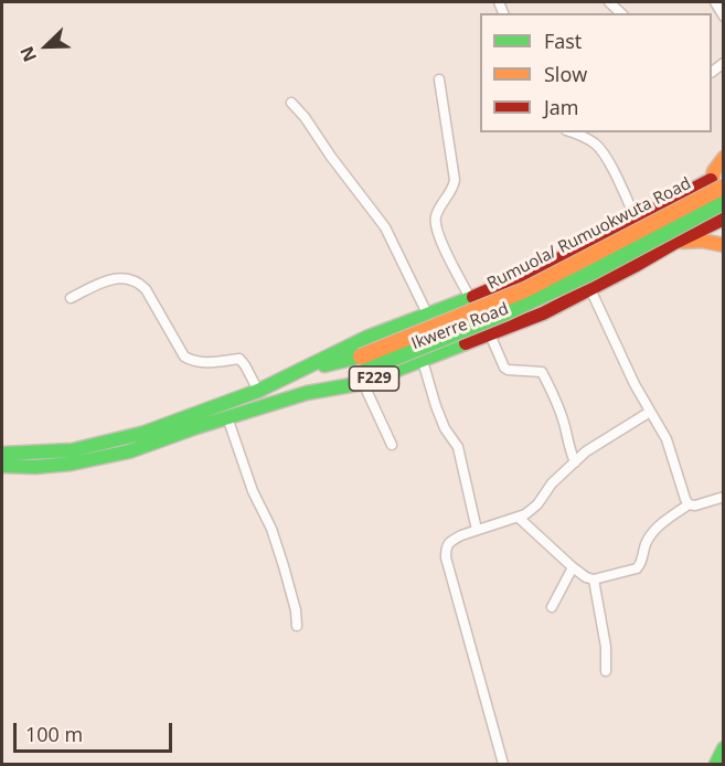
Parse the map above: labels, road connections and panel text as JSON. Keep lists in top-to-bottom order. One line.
{"streets":{"main road":["Rumuola/ Rumuokwuta Road","Ikwerre Road","F229"]},"crossings":[["Rumuola/ Rumuokwuta Road","Ikwerre Road"]],"legend":["Fast","Slow","Jam"],"scale_bar":"100 m","north":"bottom left"}
